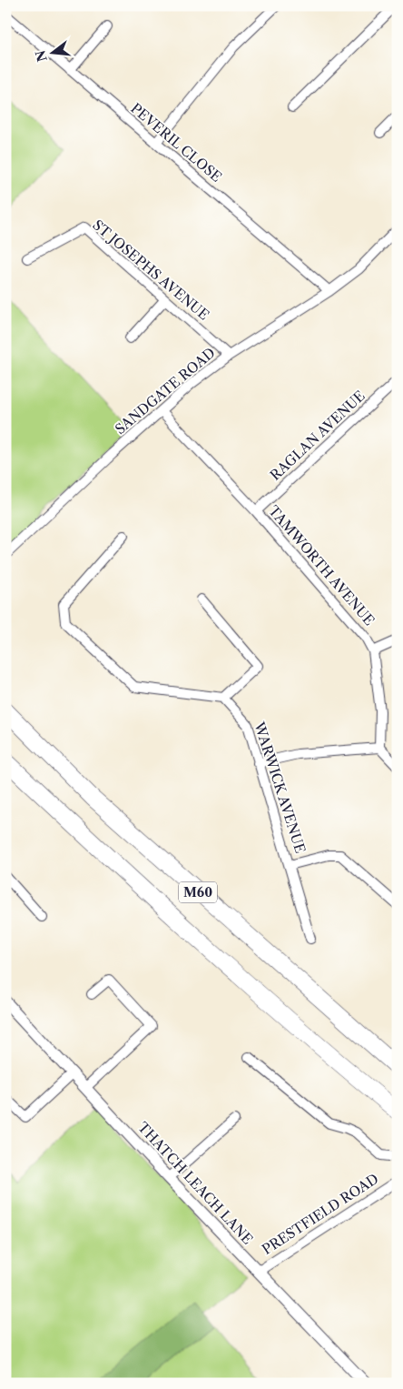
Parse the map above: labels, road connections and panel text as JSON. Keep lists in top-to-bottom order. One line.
{"streets":{"highway":["M60"],"street":["PEVERIL CLOSE","ST JOSEPHS AVENUE","SANDGATE ROAD","RAGLAN AVENUE","TAMWORTH AVENUE","WARWICK AVENUE","THATCH LEACH LANE","PRESTFIELD ROAD"]},"crossings":[["PEVERIL CLOSE","SANDGATE ROAD"],["ST JOSEPHS AVENUE","SANDGATE ROAD"],["SANDGATE ROAD","TAMWORTH AVENUE"],["RAGLAN AVENUE","TAMWORTH AVENUE"],["THATCH LEACH LANE","PRESTFIELD ROAD"]],"north":"left"}
